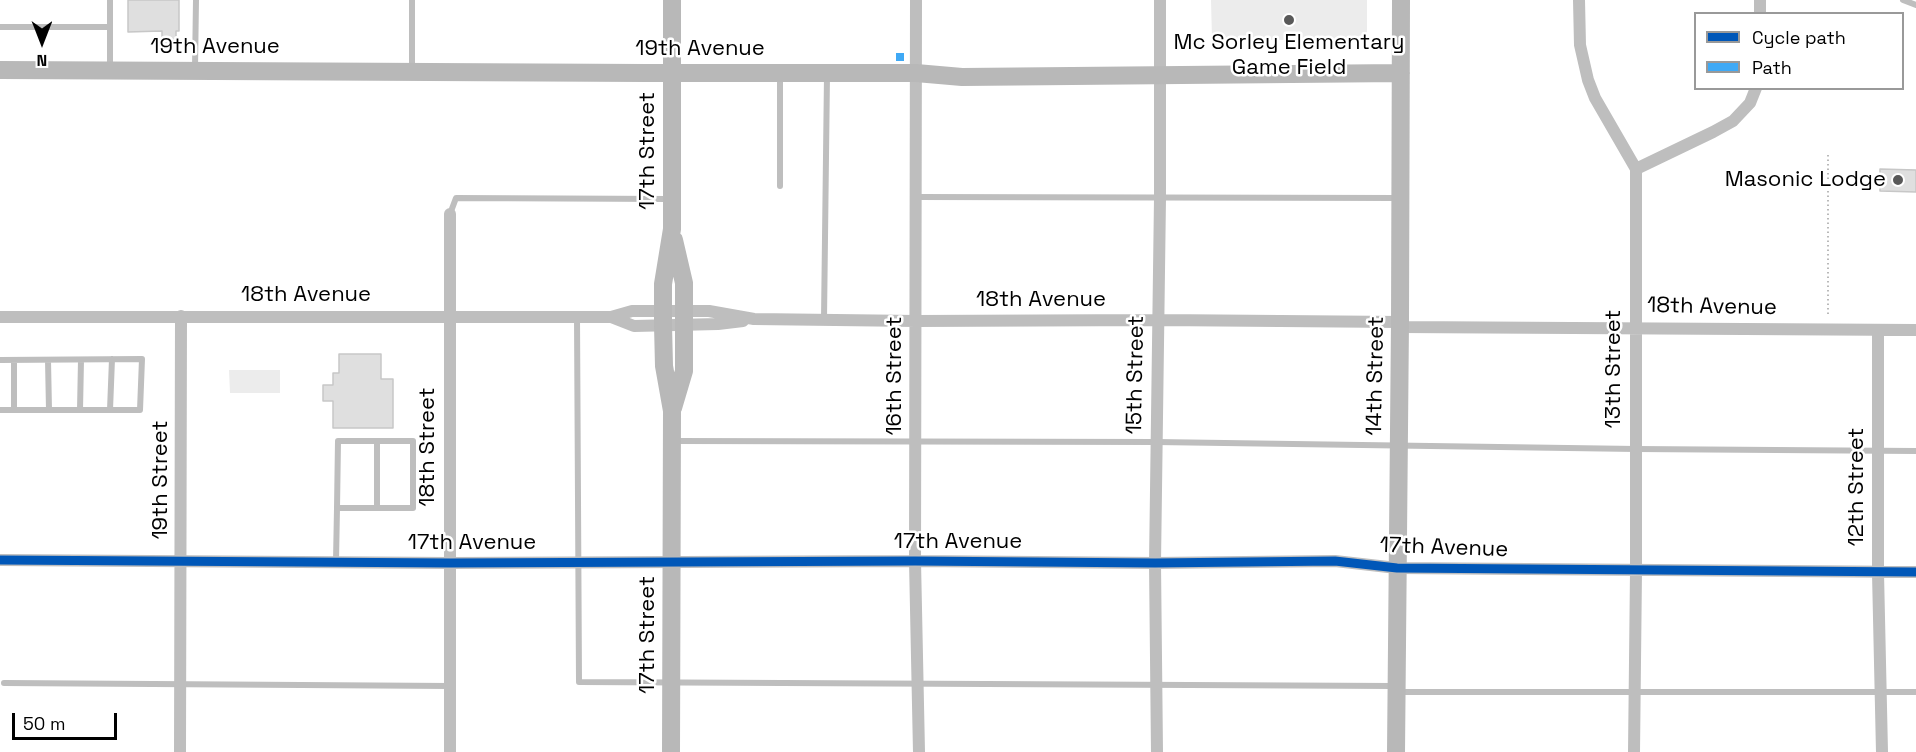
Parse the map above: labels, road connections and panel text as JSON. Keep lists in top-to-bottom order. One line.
{"streets":{"main road":["19th Avenue","17th Street","14th Street"],"street":["18th Avenue","13th Street","15th Street","16th Street","18th Street","19th Street","12th Street","17th Avenue"]},"crossings":[["19th Avenue","17th Street"],["19th Avenue","15th Street"],["19th Avenue","16th Street"],["19th Avenue","14th Street"],["17th Street","18th Avenue"],["17th Street","17th Avenue"],["18th Avenue","13th Street"],["18th Avenue","15th Street"],["18th Avenue","16th Street"],["18th Avenue","14th Street"],["18th Avenue","18th Street"],["18th Avenue","19th Street"],["18th Avenue","12th Street"],["13th Street","17th Avenue"],["15th Street","17th Avenue"],["16th Street","17th Avenue"],["14th Street","17th Avenue"],["18th Street","17th Avenue"],["19th Street","17th Avenue"],["12th Street","17th Avenue"]],"places":["Mc Sorley Elementary Game Field","Masonic Lodge"],"legend":["Cycle path","Path"],"scale_bar":"50 m","north":"bottom"}
